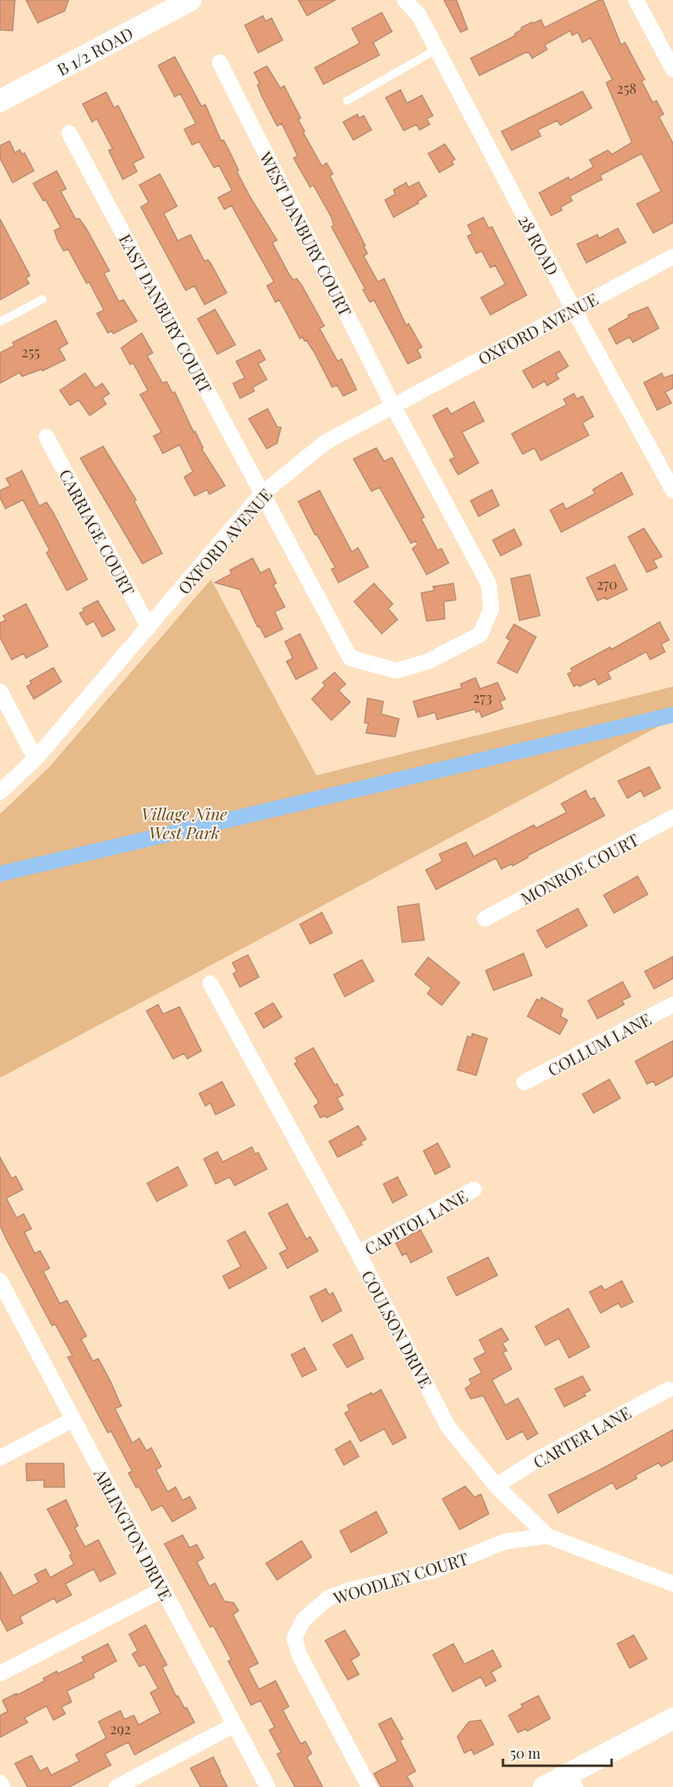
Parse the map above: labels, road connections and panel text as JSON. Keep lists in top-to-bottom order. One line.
{"streets":{"main road":["B 1/2 ROAD"],"street":["WEST DANBURY COURT","28 ROAD","EAST DANBURY COURT","OXFORD AVENUE","CARRIAGE COURT","MONROE COURT","COLLUM LANE","CAPITOL LANE","COULSON DRIVE","CARTER LANE","ARLINGTON DRIVE","WOODLEY COURT"]},"crossings":[["WEST DANBURY COURT","EAST DANBURY COURT"],["WEST DANBURY COURT","OXFORD AVENUE"],["28 ROAD","OXFORD AVENUE"],["EAST DANBURY COURT","OXFORD AVENUE"],["OXFORD AVENUE","CARRIAGE COURT"],["CAPITOL LANE","COULSON DRIVE"],["COULSON DRIVE","CARTER LANE"],["COULSON DRIVE","WOODLEY COURT"]],"parks":["Village Nine West Park"],"house_numbers":["258","255","270","273","292"],"scale_bar":"50 m"}
